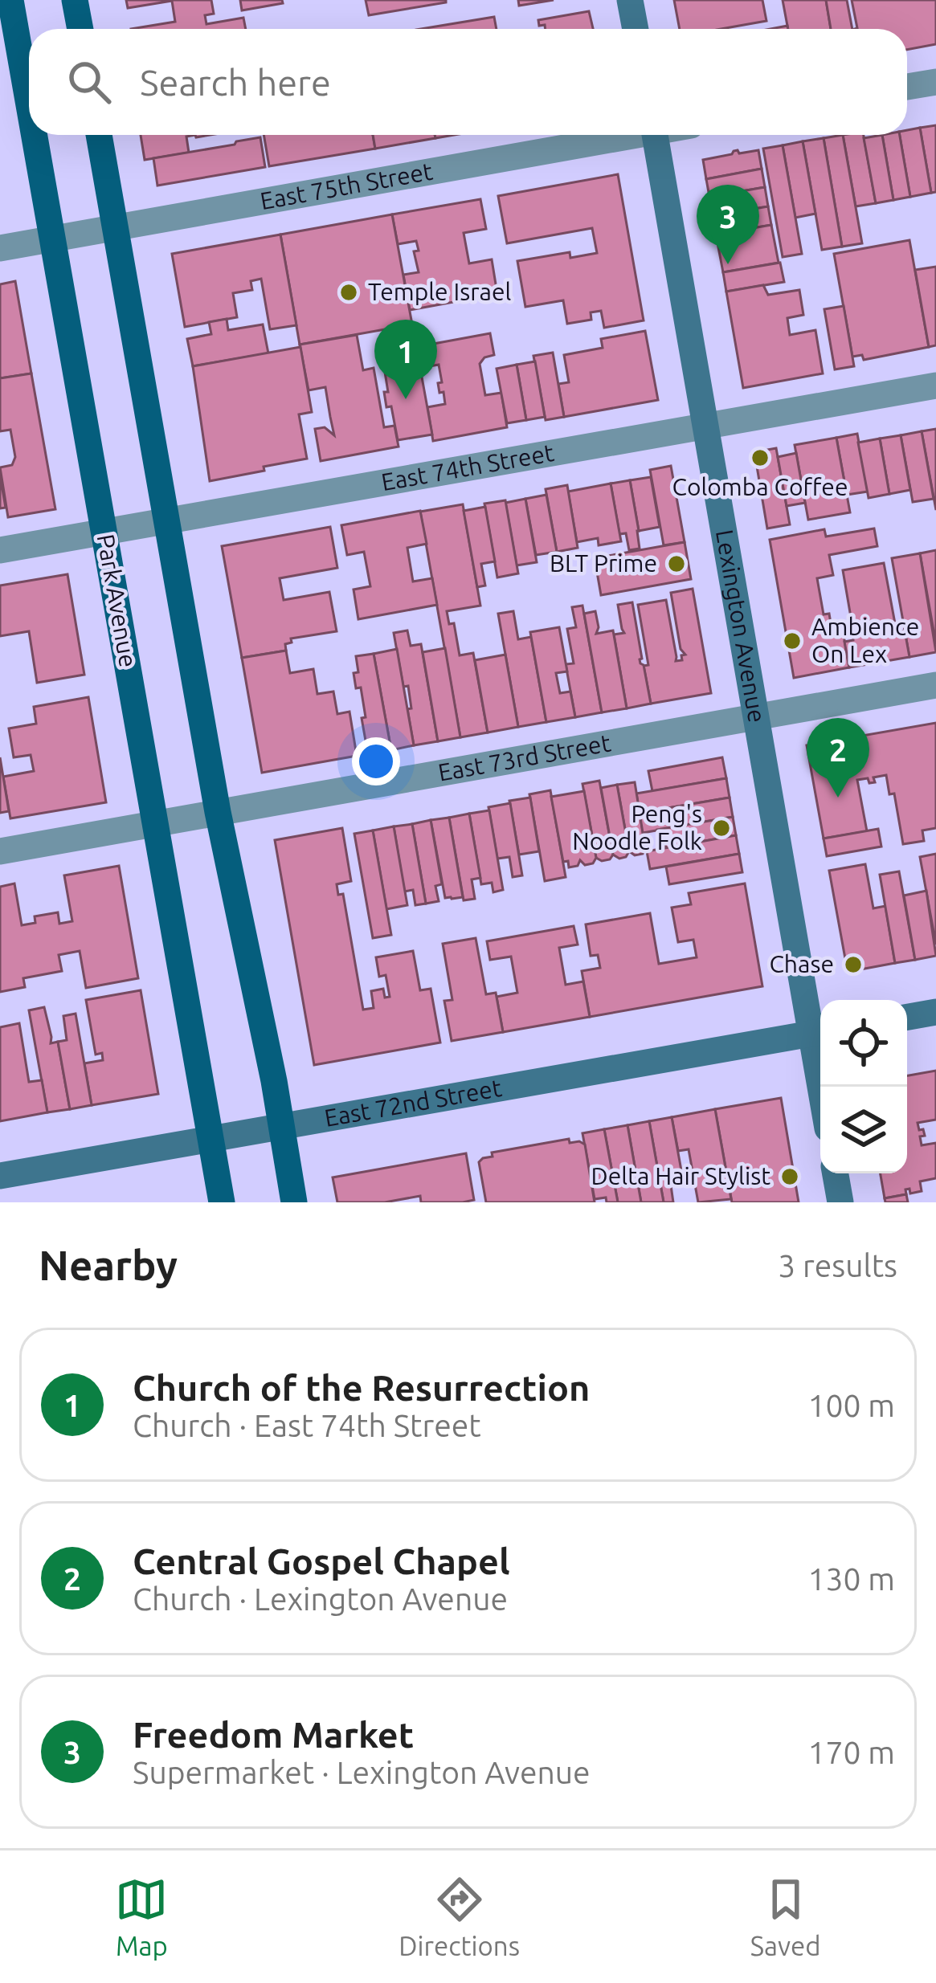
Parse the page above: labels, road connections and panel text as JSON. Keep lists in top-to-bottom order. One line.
{"streets":{"main road":["Park Avenue","Lexington Avenue","East 72nd Street"],"street":["East 75th Street","East 74th Street","East 73rd Street"]},"crossings":[["East 75th Street","Park Avenue"],["East 74th Street","Park Avenue"],["East 74th Street","Lexington Avenue"],["Park Avenue","East 73rd Street"],["Park Avenue","East 72nd Street"],["Lexington Avenue","East 73rd Street"],["Lexington Avenue","East 72nd Street"]],"places":["Temple Israel","Colomba Coffee","BLT Prime","Ambience On Lex","Peng's Noodle Folk","Chase","Delta Hair Stylist"],"page":{"search":"Search here","pins":["3","1","2"],"heading":["Nearby","3 results"],"list":[{"mark":"1","name":"Church of the Resurrection","note":"Church · East 74th Street","value":"100 m"},{"mark":"2","name":"Central Gospel Chapel","note":"Church · Lexington Avenue","value":"130 m"},{"mark":"3","name":"Freedom Market","note":"Supermarket · Lexington Avenue","value":"170 m"}],"nav":["Map","Directions","Saved"]}}
